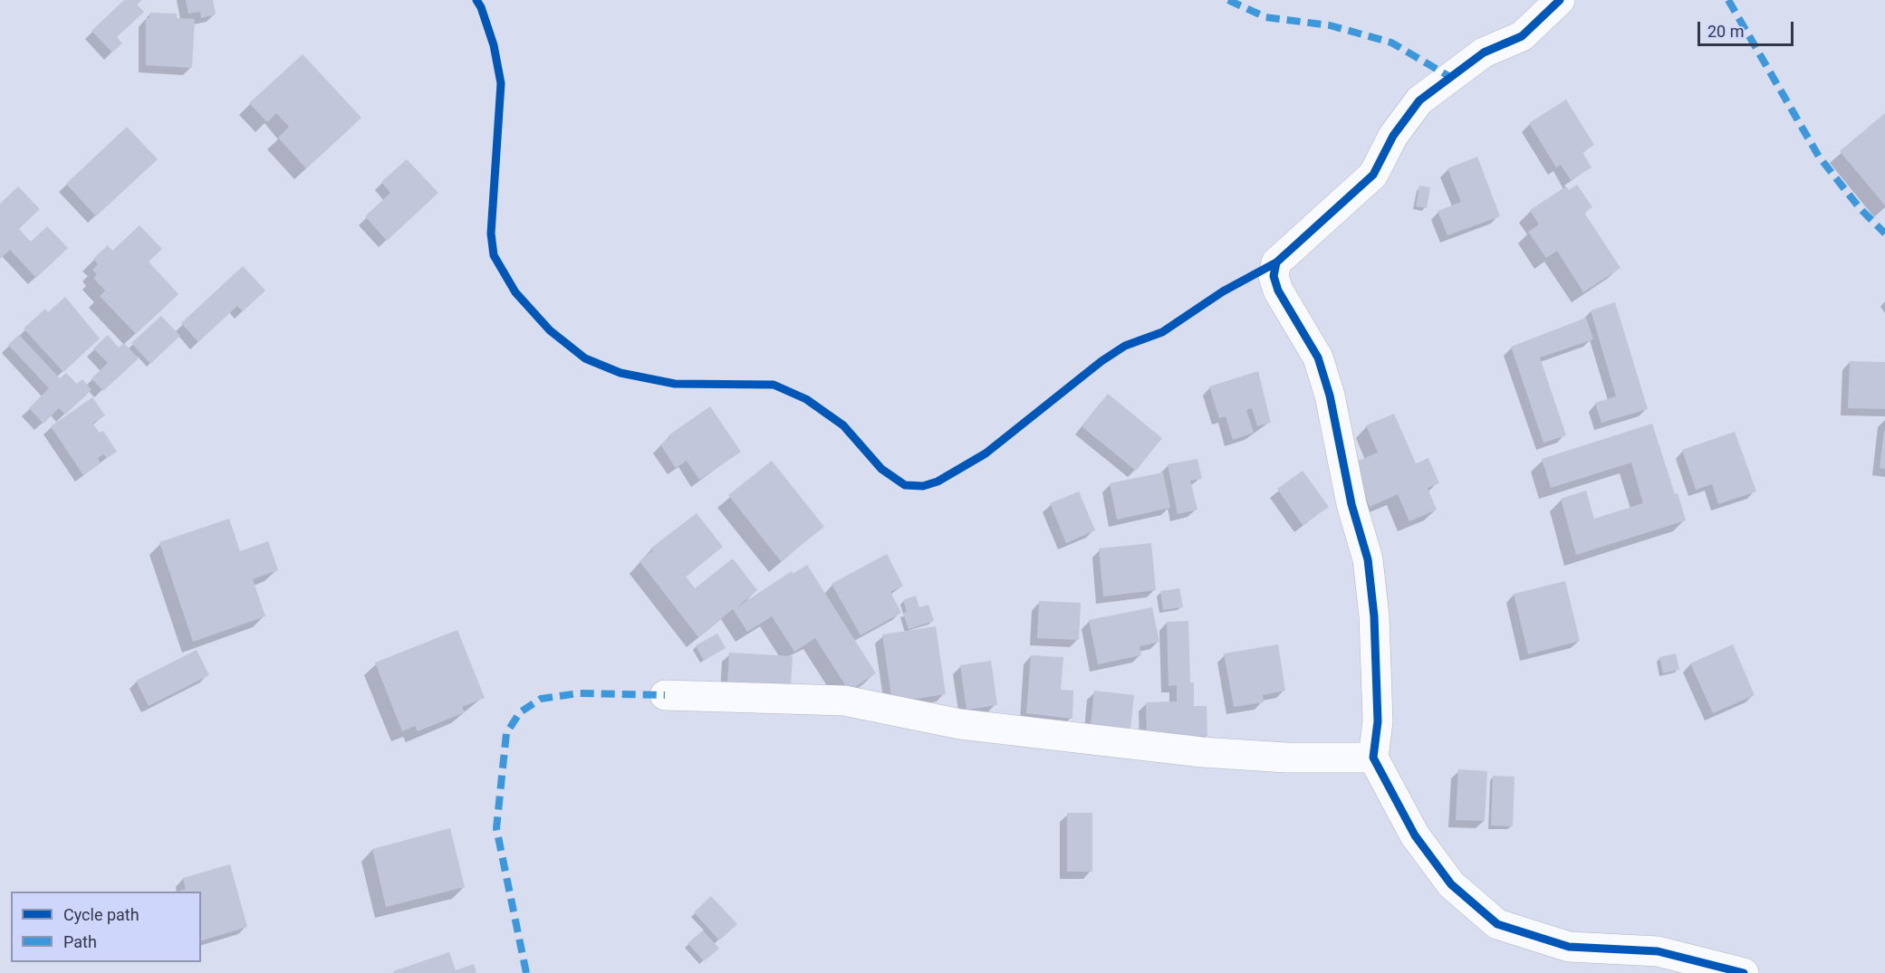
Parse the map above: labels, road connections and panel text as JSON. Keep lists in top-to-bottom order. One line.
{"legend":["Cycle path","Path"],"scale_bar":"20 m"}
